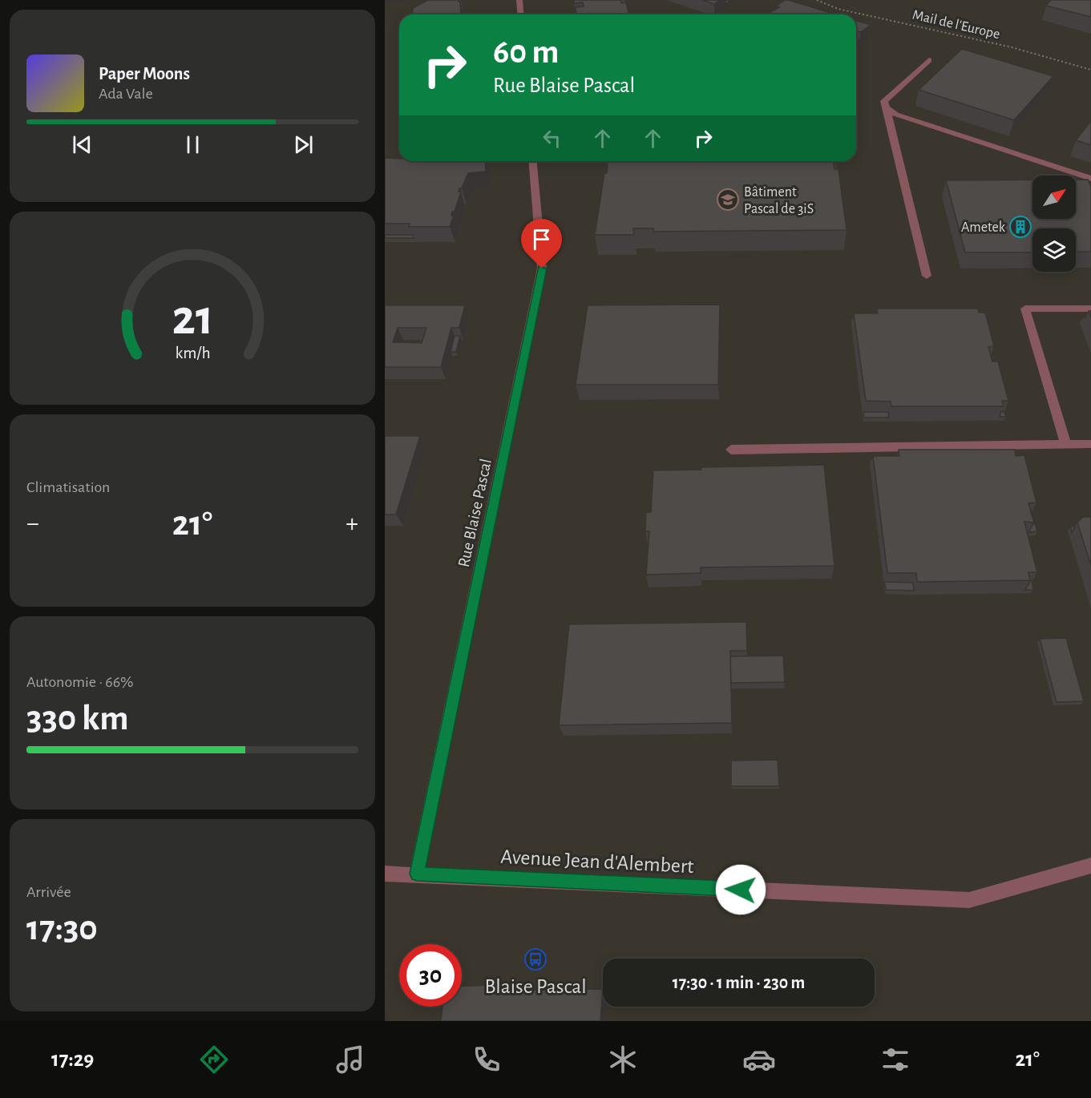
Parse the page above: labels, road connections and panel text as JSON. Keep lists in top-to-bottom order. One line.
{"streets":{"street":["Rue Blaise Pascal","Avenue Jean d'Alembert"],"path":["Mail de l'Europe"]},"crossings":[["Rue Blaise Pascal","Avenue Jean d'Alembert"]],"places":{"school or university":["Bâtiment Pascal de 3iS"],"building":["Ametek"],"bus stop":["Blaise Pascal"]},"north":"top right","page":{"turn":["60 m","Rue Blaise Pascal"],"song":["Paper Moons","Ada Vale"],"tile":["Climatisation",["Autonomie · 66%","330 km"],["Arrivée","17:30"]],"heat":["−","21°","+"],"limit":"30","trip":"17:30 · 1 min · 230 m","tabs":["17:29","21°"],"gauge":["21","km/h"]}}
